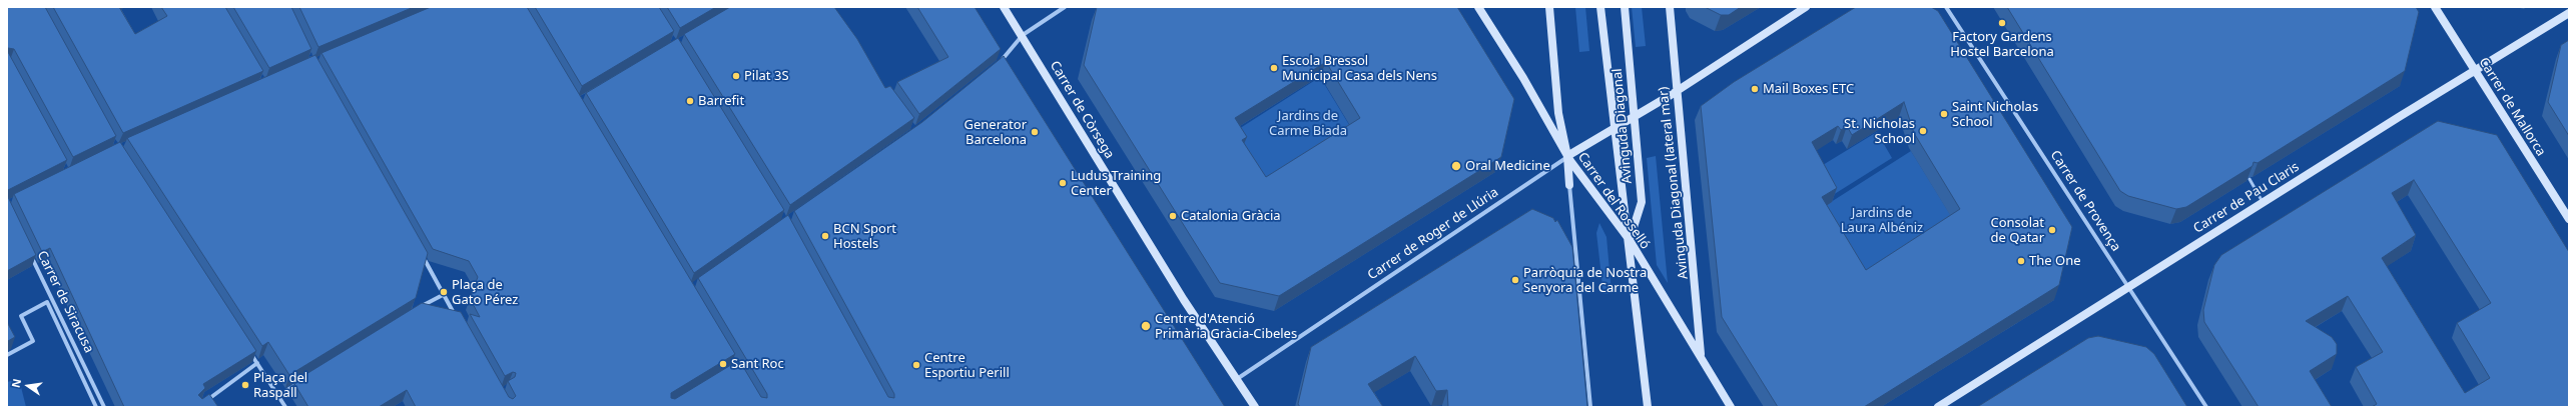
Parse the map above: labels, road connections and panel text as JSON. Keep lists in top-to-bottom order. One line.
{"streets":{"main road":["Carrer de Mallorca","Carrer de Còrsega","Avinguda Diagonal","Avinguda Diagonal (lateral mar)","Carrer de Pau Claris","Carrer del Rosselló","Carrer de Roger de Llúria"],"street":["Carrer de Provença","Carrer de Siracusa"]},"crossings":[["Carrer de Mallorca","Carrer de Pau Claris"],["Carrer de Còrsega","Carrer de Roger de Llúria"],["Avinguda Diagonal","Carrer del Rosselló"],["Avinguda Diagonal","Carrer de Roger de Llúria"],["Avinguda Diagonal (lateral mar)","Carrer del Rosselló"],["Avinguda Diagonal (lateral mar)","Carrer de Roger de Llúria"],["Carrer de Pau Claris","Carrer de Provença"],["Carrer del Rosselló","Carrer de Roger de Llúria"]],"parks":["Jardins de Carme Biada","Jardins de Laura Albéniz"],"places":["Factory Gardens Hostel Barcelona","Escola Bressol Municipal Casa dels Nens","Pilat 3S","Mail Boxes ETC","Barrefit","Saint Nicholas School","St. Nicholas School","Generator Barcelona","Oral Medicine","Ludus Training Center","Catalonia Gràcia","Consolat de Qatar","BCN Sport Hostels","The One","Parròquia de Nostra Senyora del Carme","Plaça de Gato Pérez","Centre d'Atenció Primària Gràcia-Cibeles","Sant Roc","Centre Esportiu Perill","Plaça del Raspall"],"north":"left"}
